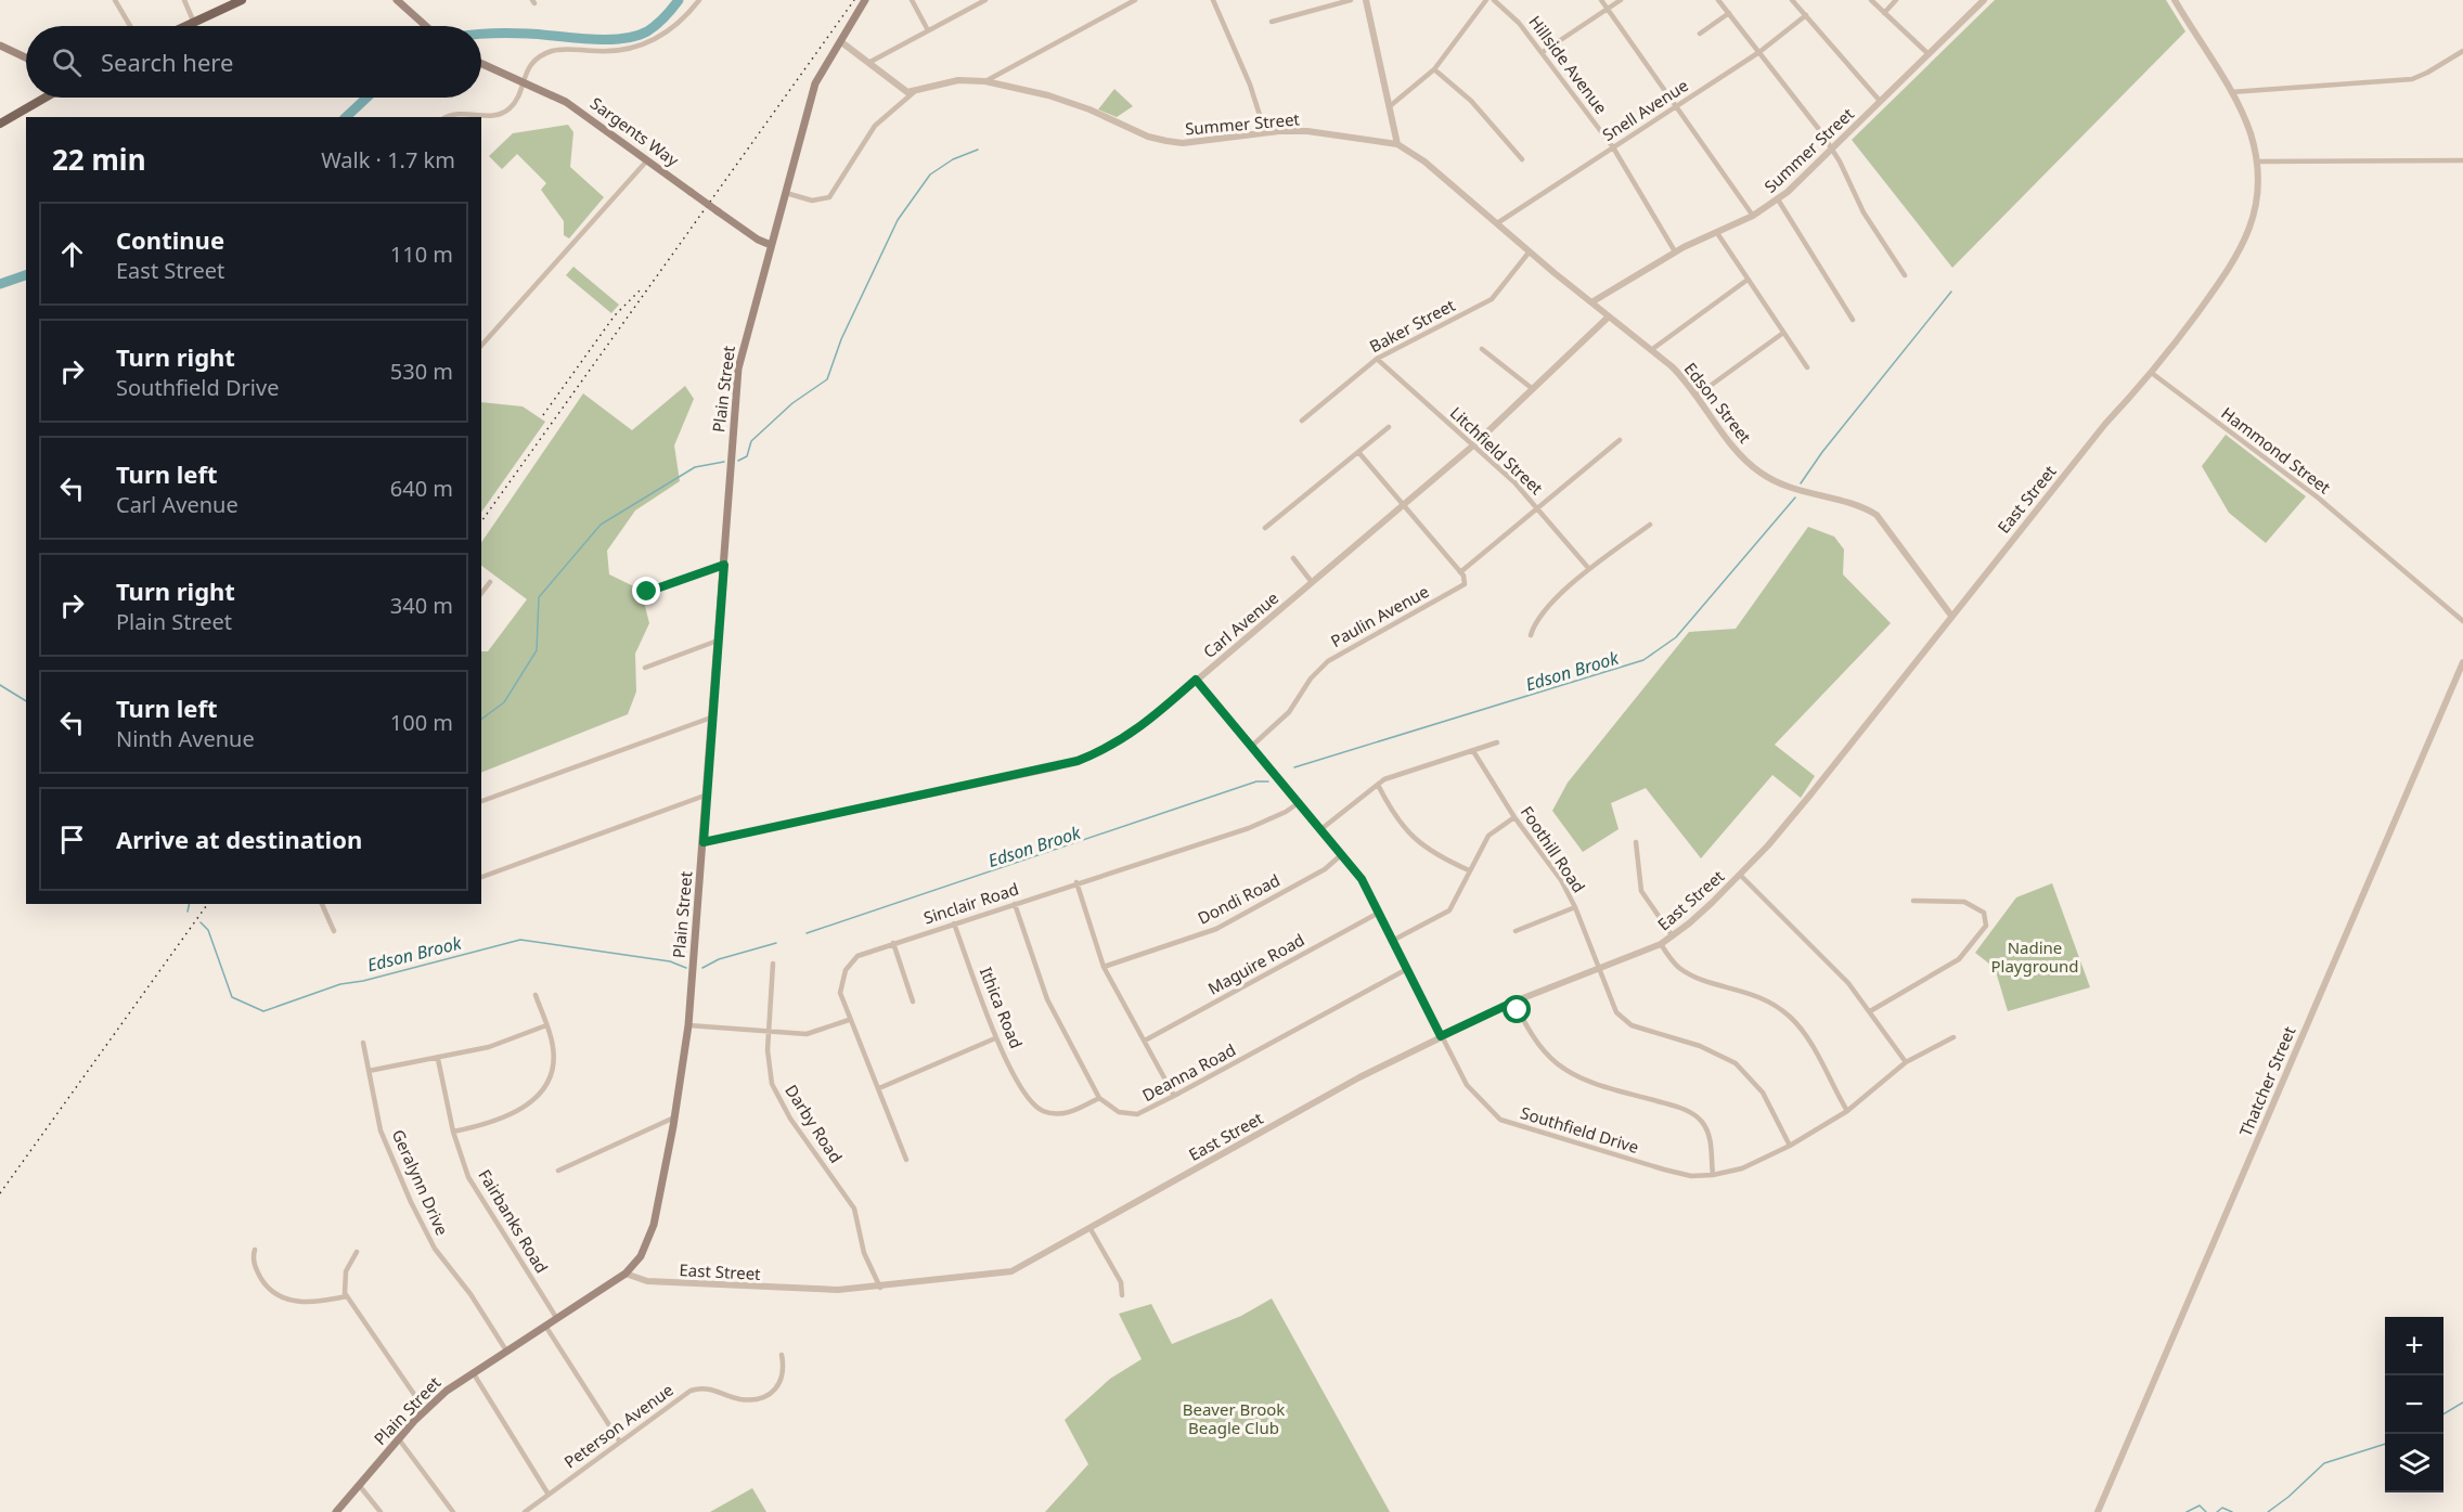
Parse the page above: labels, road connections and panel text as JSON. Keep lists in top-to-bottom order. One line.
{"streets":{"main road":["Sargents Way","Plain Street"],"street":["Hillside Avenue","Snell Avenue","Summer Street","Baker Street","Edson Street","Litchfield Street","Hammond Street","East Street","Paulin Avenue","Carl Avenue","Foothill Road","Dondi Road","Sinclair Road","Maguire Road","Ithica Road","Deanna Road","Thatcher Street","Darby Road","Southfield Drive","Geralynn Drive","Fairbanks Road","Peterson Avenue"]},"crossings":[["Hillside Avenue","Snell Avenue"],["Hillside Avenue","Summer Street"],["Snell Avenue","Summer Street"],["Summer Street","Baker Street"],["Summer Street","Plain Street"],["Summer Street","Edson Street"],["Summer Street","Carl Avenue"],["Sargents Way","Plain Street"],["Baker Street","Litchfield Street"],["Plain Street","East Street"],["Plain Street","Carl Avenue"],["Plain Street","Geralynn Drive"],["Plain Street","Fairbanks Road"],["Edson Street","East Street"],["Edson Street","Carl Avenue"],["Litchfield Street","Carl Avenue"],["Hammond Street","East Street"],["East Street","Foothill Road"],["East Street","Darby Road"],["East Street","Southfield Drive"],["Paulin Avenue","Southfield Drive"],["Carl Avenue","Southfield Drive"],["Foothill Road","Southfield Drive"],["Dondi Road","Southfield Drive"],["Sinclair Road","Ithica Road"],["Sinclair Road","Southfield Drive"],["Maguire Road","Southfield Drive"],["Ithica Road","Deanna Road"],["Deanna Road","Southfield Drive"]],"water":["Edson Brook"],"parks":["Nadine Playground","Beaver Brook Beagle Club"],"page":{"search":"Search here","heading":["22 min","Walk · 1.7 km"],"list":[["Continue","East Street","110 m"],["Turn right","Southfield Drive","530 m"],["Turn left","Carl Avenue","640 m"],["Turn right","Plain Street","340 m"],["Turn left","Ninth Avenue","100 m"],"Arrive at destination"],"map_buttons":["+","−"]}}
